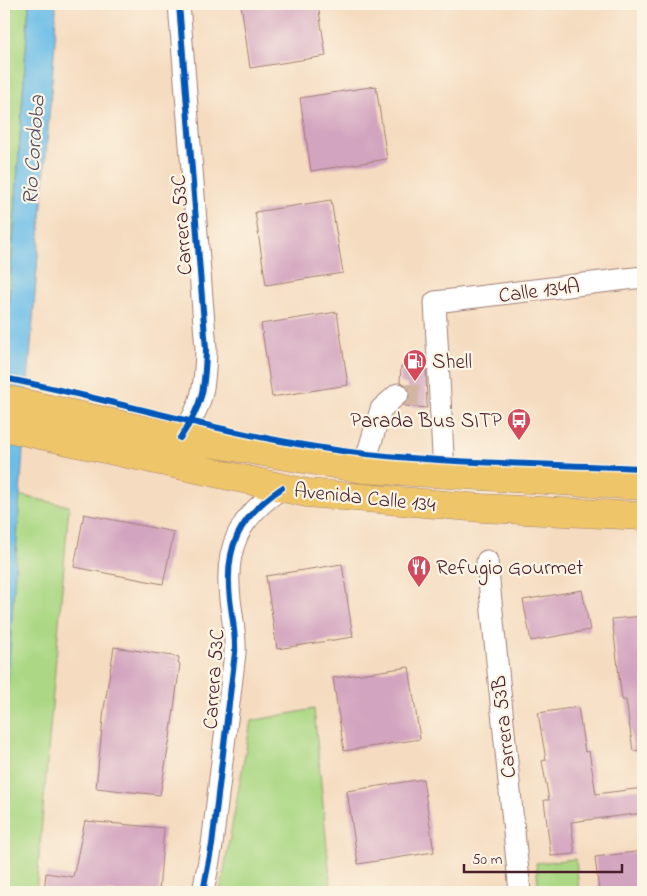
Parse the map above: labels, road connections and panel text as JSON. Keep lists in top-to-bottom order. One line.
{"streets":{"main road":["Avenida Calle 134"],"street":["Carrera 53C","Calle 134A","Carrera 53B"]},"crossings":[["Carrera 53C","Avenida Calle 134"],["Calle 134A","Avenida Calle 134"]],"water":["Rio Cordoba"],"places":{"fuel station":["Shell"],"bus stop":["Parada Bus SITP"],"restaurant":["Refugio Gourmet"]},"scale_bar":"50 m"}
